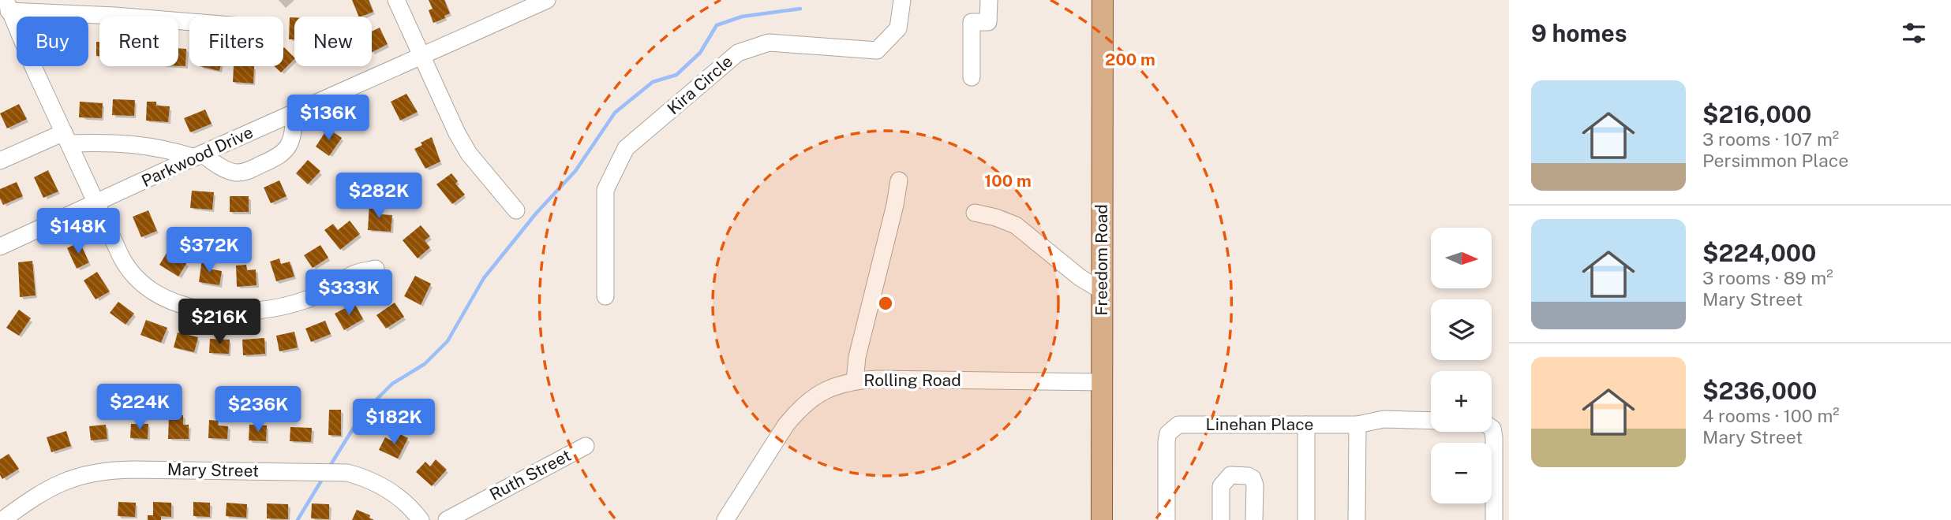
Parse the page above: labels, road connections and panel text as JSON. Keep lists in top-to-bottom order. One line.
{"streets":{"main road":["Freedom Road"],"street":["Kira Circle","Parkwood Drive","Rolling Road","Linehan Place","Mary Street","Ruth Street"]},"crossings":[["Freedom Road","Rolling Road"]],"north":"right","page":{"heading":"9 homes","chip":["Buy","Rent","Filters","New"],"list":[{"name":"$216,000","note":"3 rooms · 107 m² · Persimmon Place"},{"name":"$224,000","note":"3 rooms · 89 m² · Mary Street"},{"name":"$236,000","note":"4 rooms · 100 m² · Mary Street"}],"price":["$136K","$282K","$148K","$372K","$333K","$216K","$224K","$236K","$182K"],"map_buttons":["+","−"]},"rings":["200 m","100 m"]}
